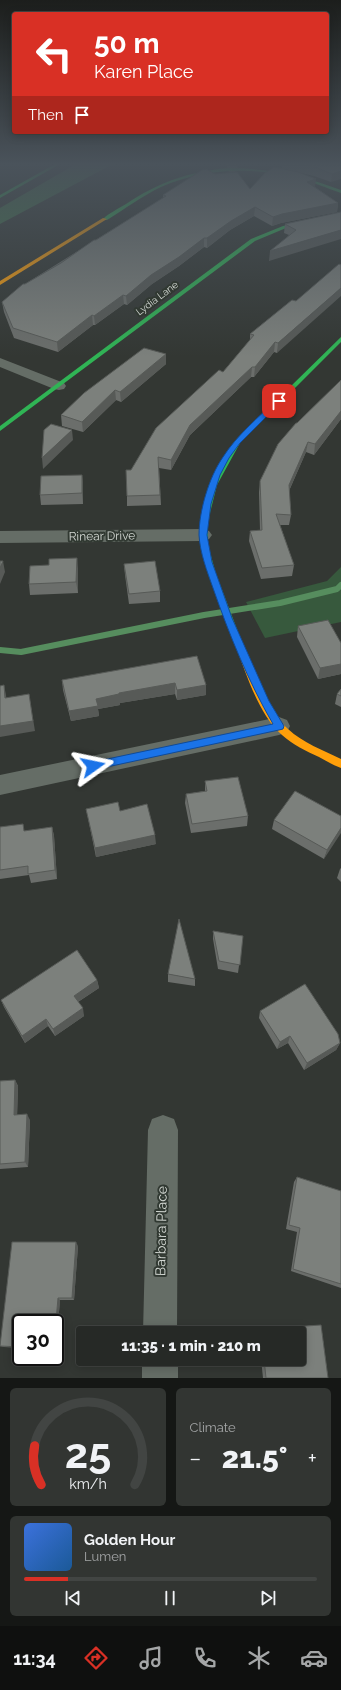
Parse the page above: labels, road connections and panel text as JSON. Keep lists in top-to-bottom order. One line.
{"streets":{"main road":["Lydia Lane"],"street":["Rinear Drive","Barbara Place"]},"page":{"turn":["50 m","Karen Place"],"then":"Then","limit":"30","trip":"11:35 · 1 min · 210 m","tile":"Climate","heat":["−","21.5°","+"],"song":["Golden Hour","Lumen"],"tabs":"11:34","gauge":["25","km/h"]}}
